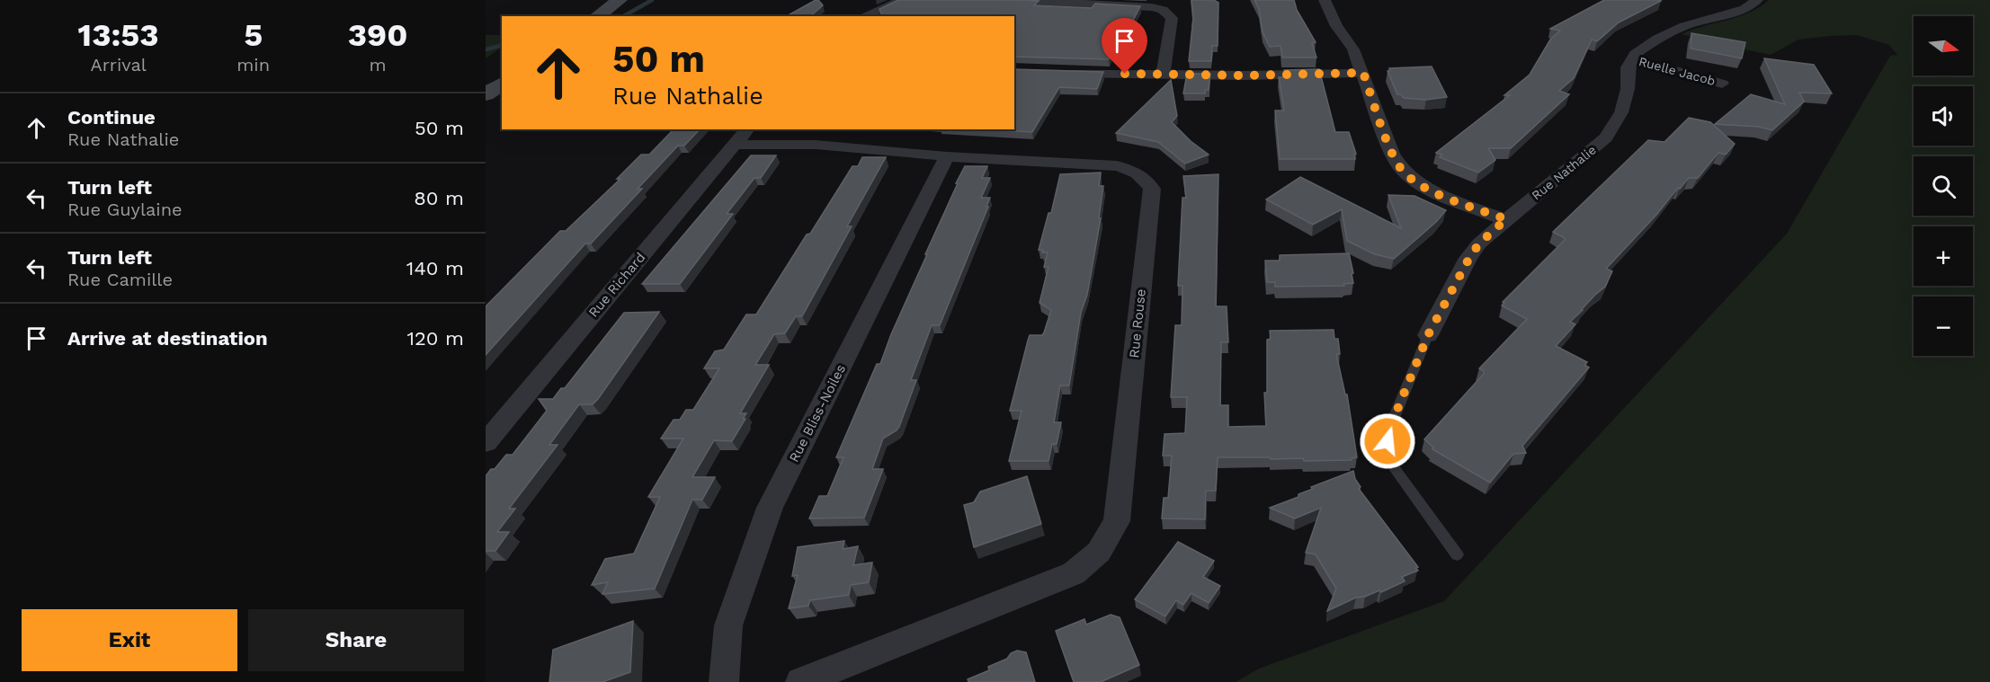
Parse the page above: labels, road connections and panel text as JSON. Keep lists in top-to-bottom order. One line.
{"streets":{"street":["Ruelle Jacob","Rue Nathalie","Rue Richard","Rue Rouse","Rue Bliss-Noiles"]},"crossings":[["Ruelle Jacob","Rue Nathalie"],["Rue Richard","Rue Rouse"],["Rue Rouse","Rue Bliss-Noiles"]],"north":"right","page":{"eta":["13:53","Arrival","5","min","390","m"],"map_buttons":["+","−"],"turn":["50 m","Rue Nathalie"],"list":[{"name":"Continue","note":"Rue Nathalie","value":"50 m"},{"name":"Turn left","note":"Rue Guylaine","value":"80 m"},{"name":"Turn left","note":"Rue Camille","value":"140 m"},{"name":"Arrive at destination","value":"120 m"}],"buttons":["Exit","Share"]}}
